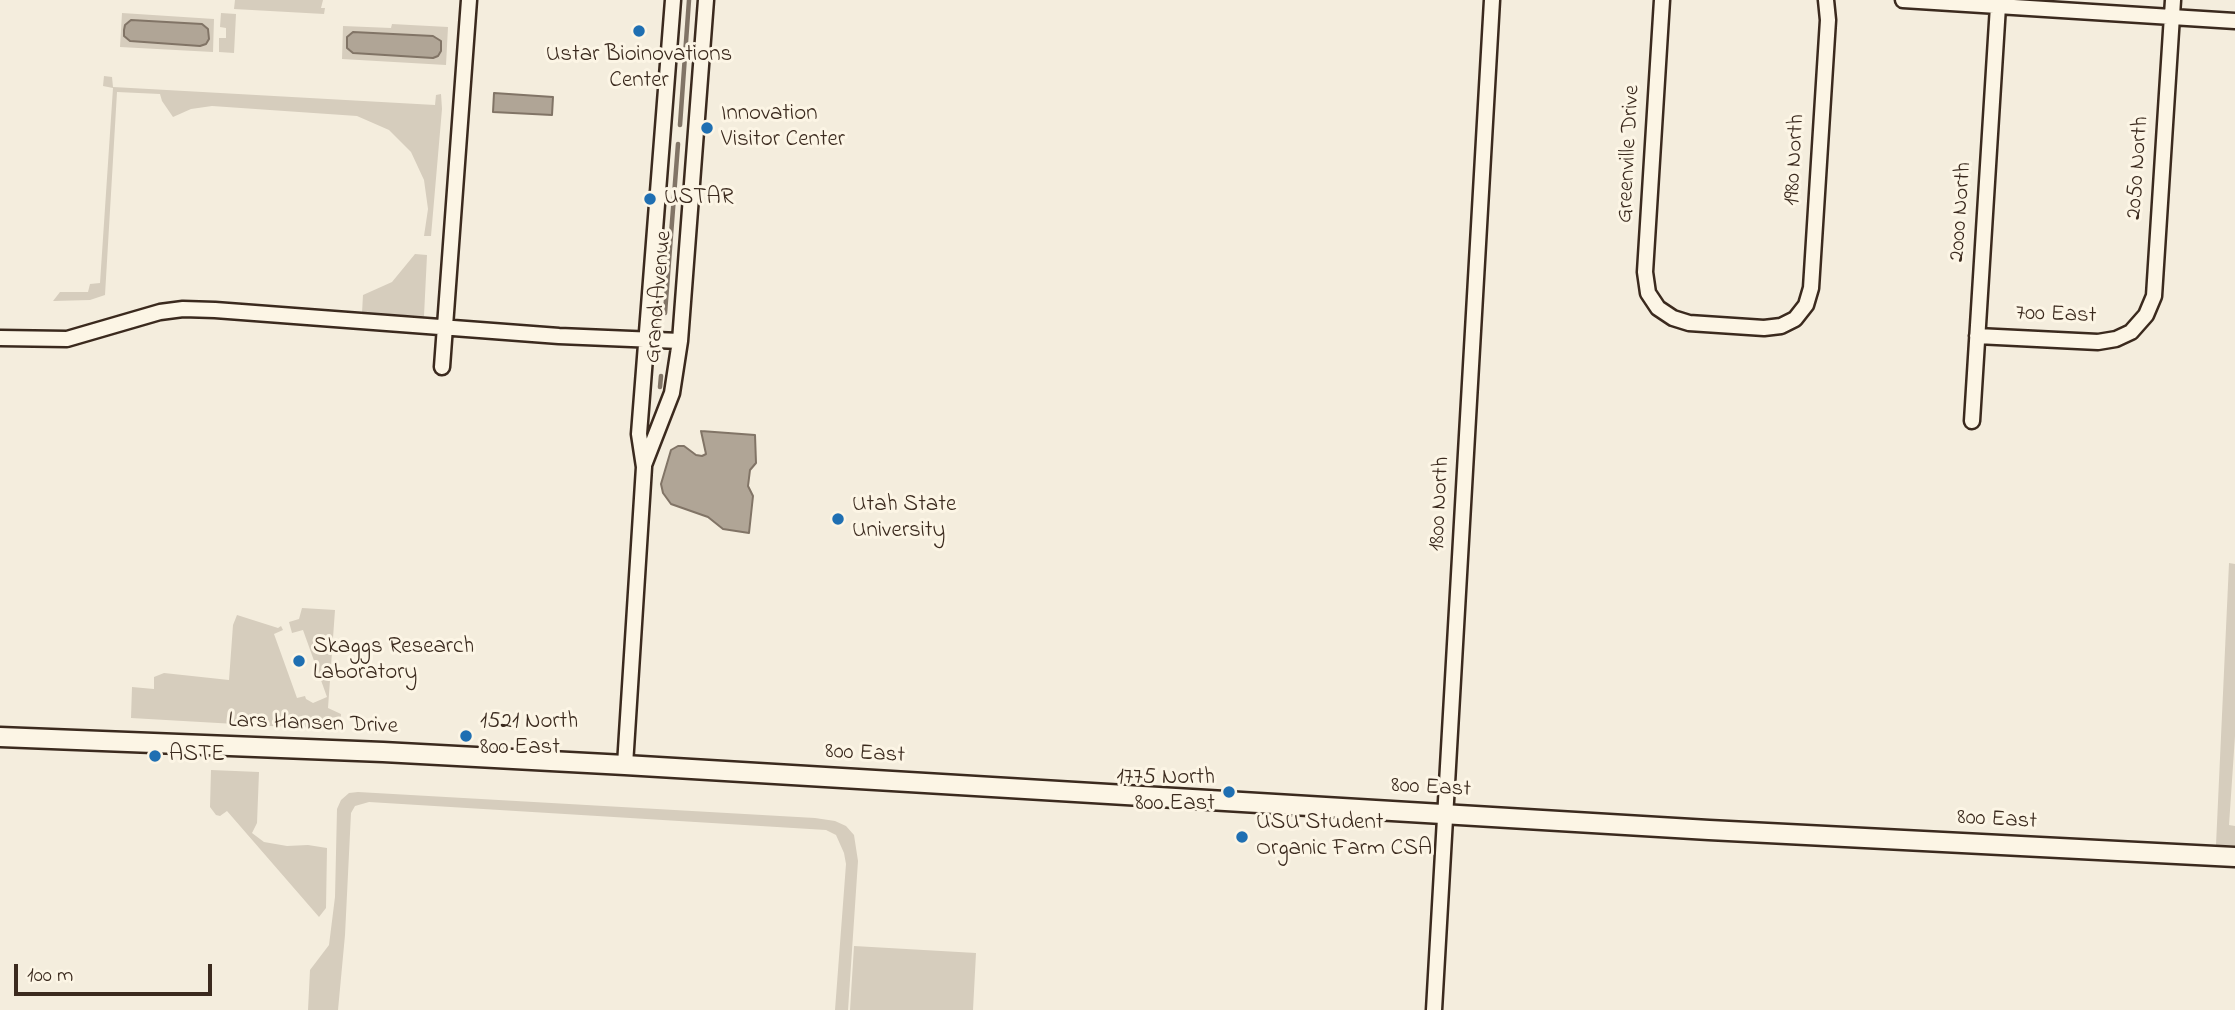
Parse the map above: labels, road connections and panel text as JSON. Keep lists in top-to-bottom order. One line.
{"streets":{"main road":["Lars Hansen Drive","800 East"],"street":["Greenville Drive","1980 North","2050 North","2000 North","Grand Avenue","700 East","1800 North"]},"crossings":[["Greenville Drive","1980 North"],["2050 North","700 East"],["2000 North","700 East"],["Grand Avenue","Lars Hansen Drive"],["Grand Avenue","800 East"],["1800 North","800 East"],["Lars Hansen Drive","800 East"]],"places":["Ustar Bioinovations Center","Innovation Visitor Center","USTAR","Utah State University","Skaggs Research Laboratory","1521 North 800 East","ASTE","1775 North 800 East","USU Student Organic Farm CSA"],"scale_bar":"100 m"}
